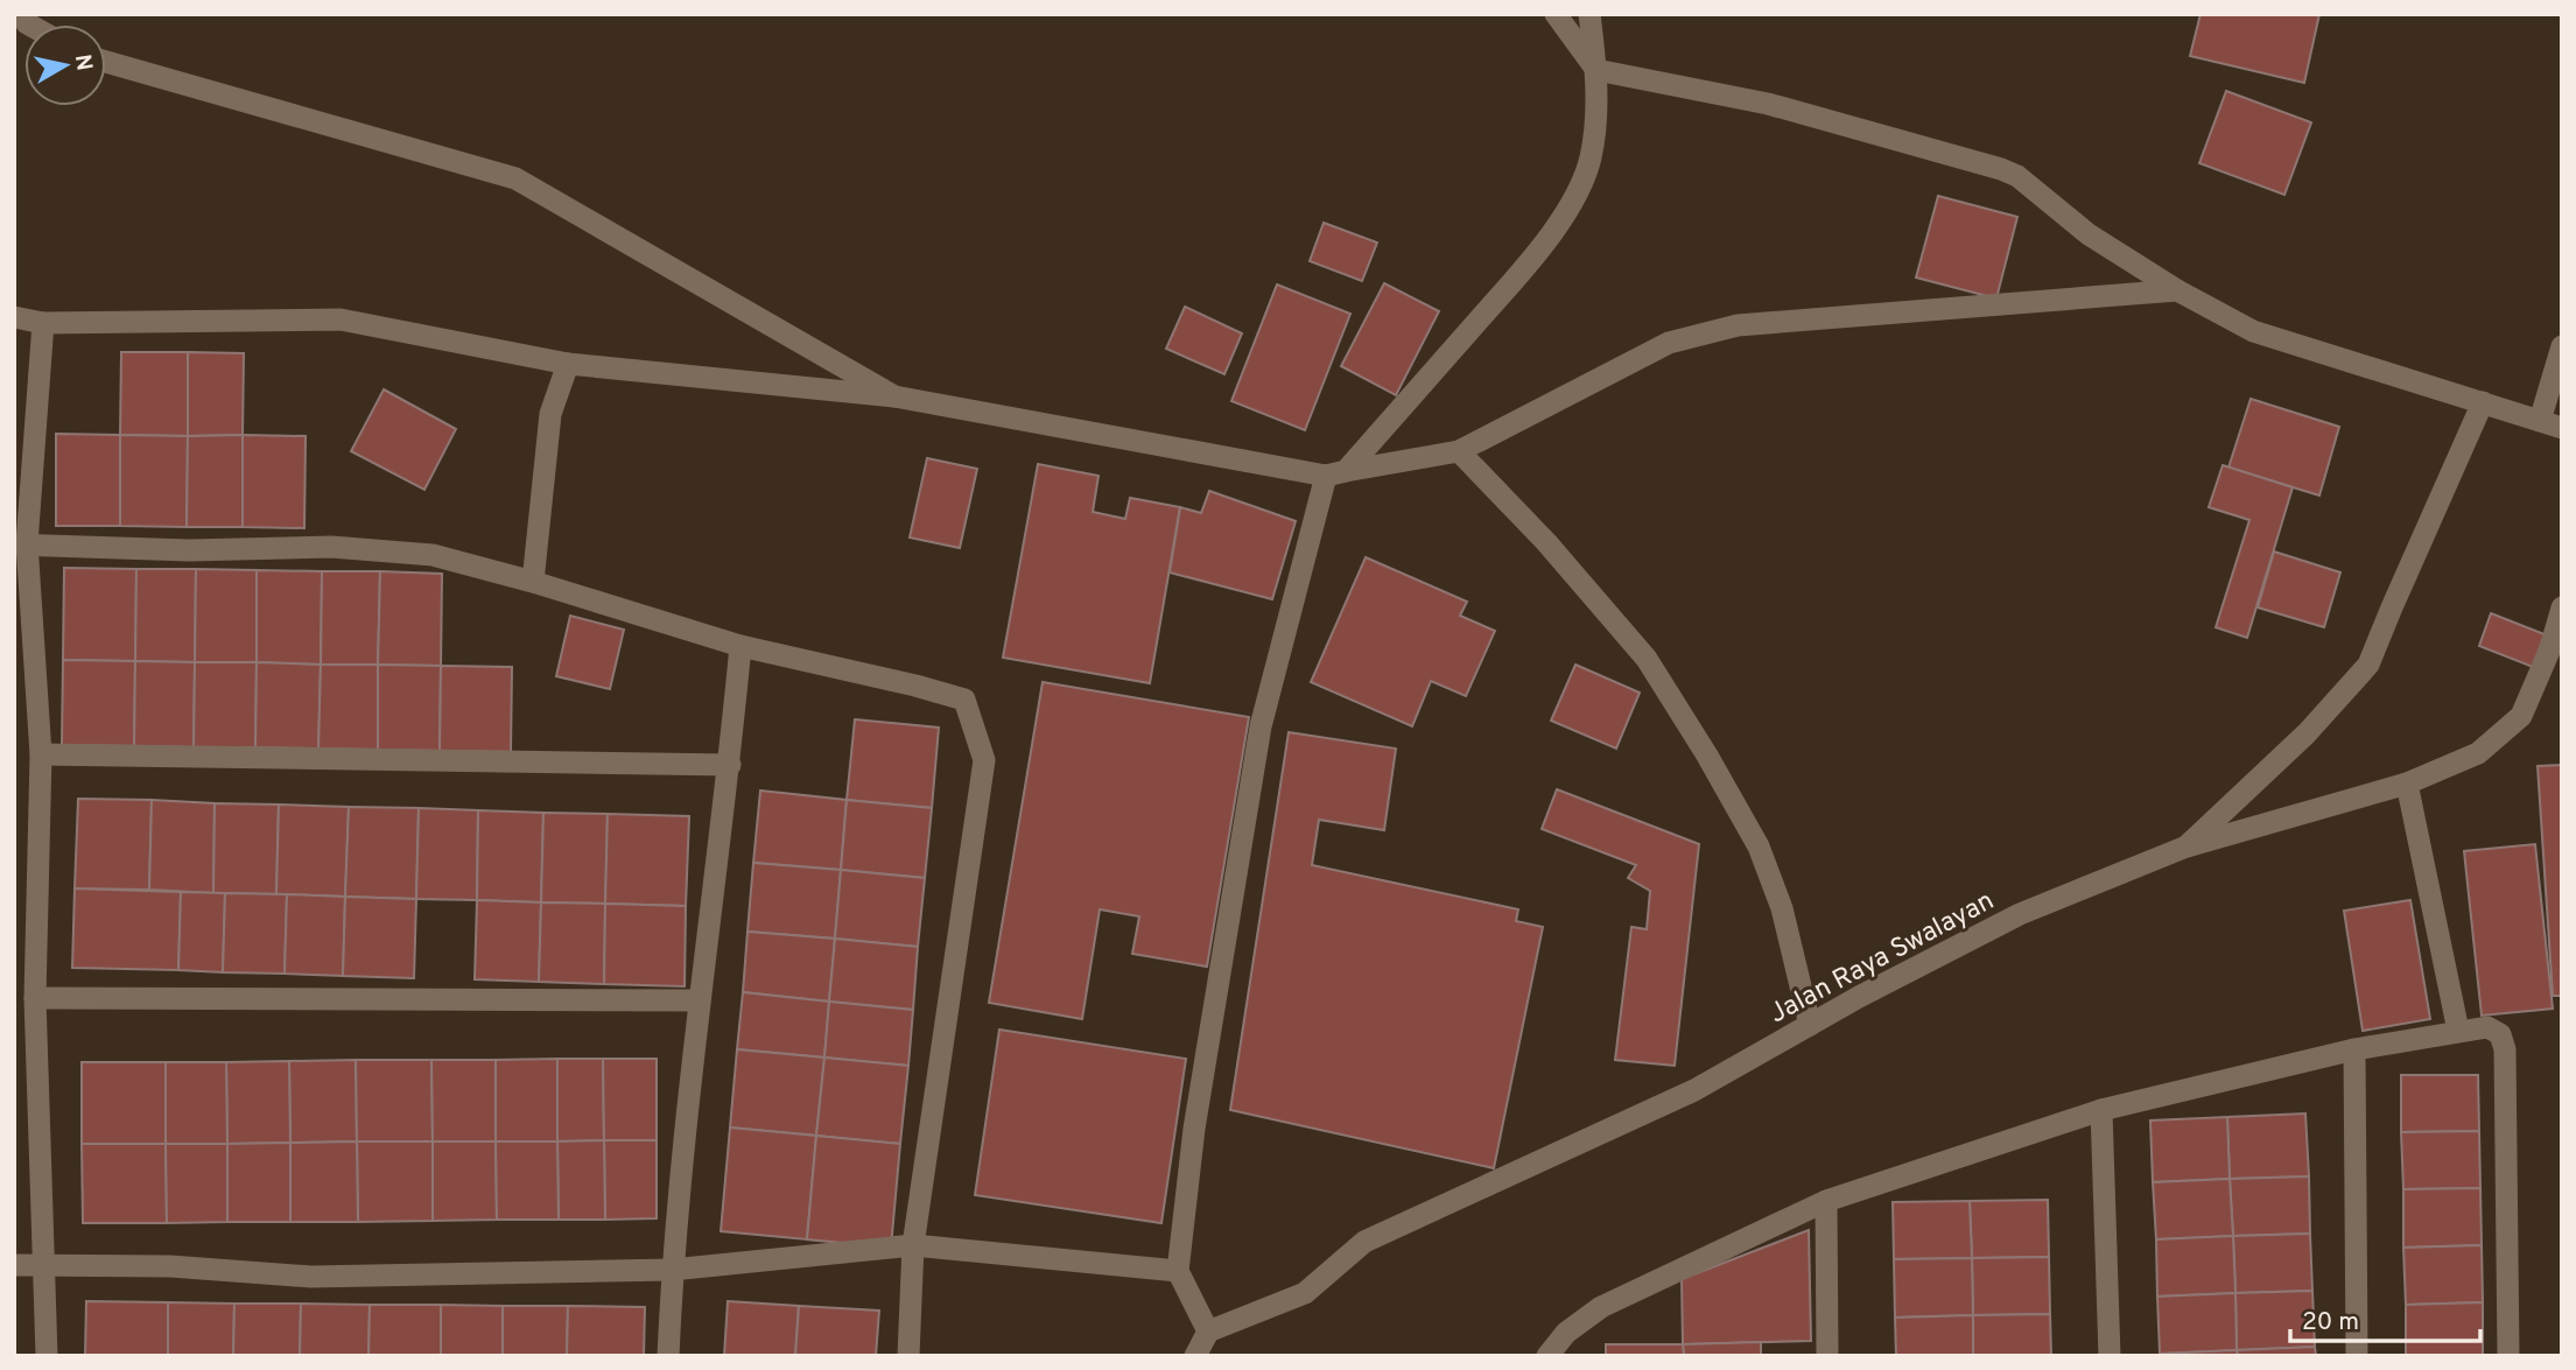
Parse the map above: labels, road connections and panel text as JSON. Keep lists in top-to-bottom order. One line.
{"streets":{"street":["Jalan Raya Swalayan"]},"scale_bar":"20 m","north":"right"}
